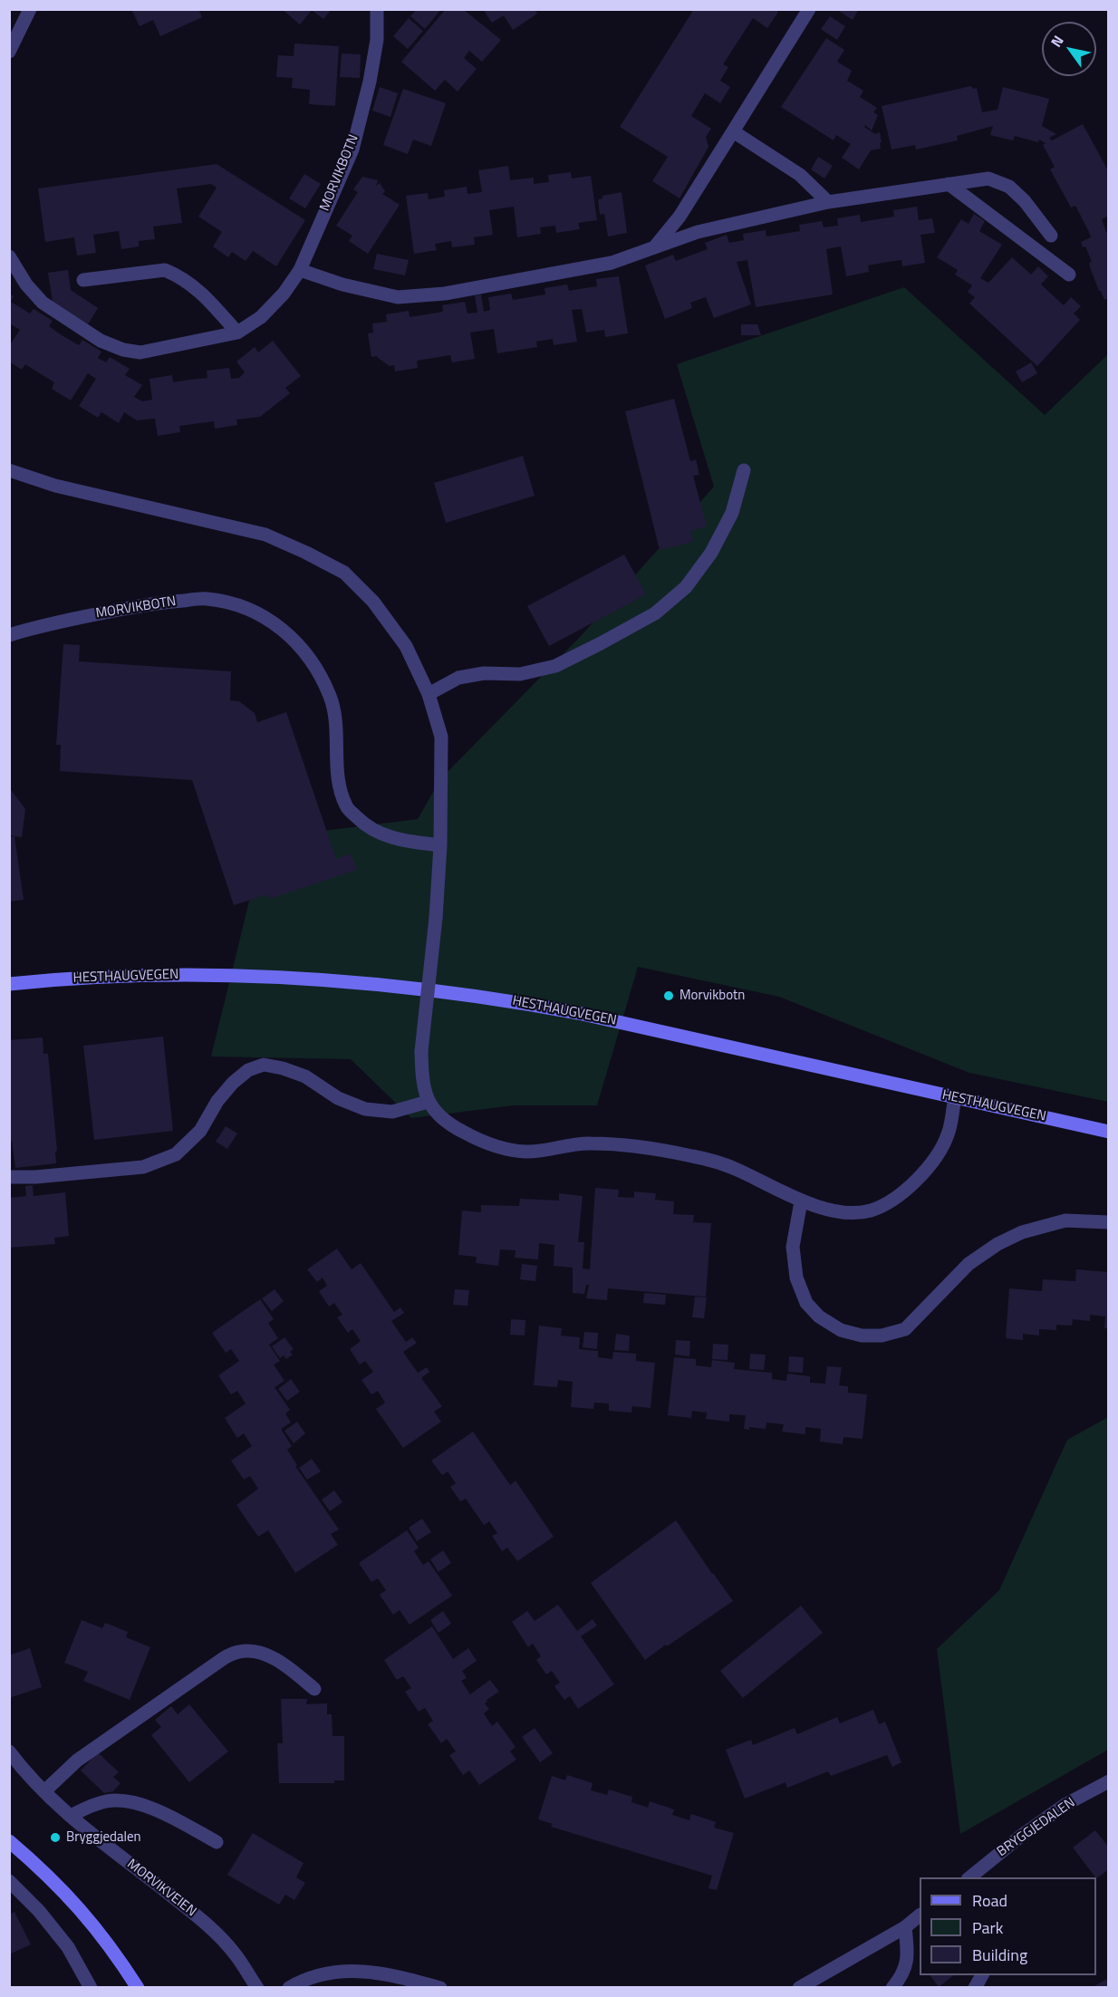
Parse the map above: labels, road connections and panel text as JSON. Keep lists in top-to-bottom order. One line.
{"streets":{"main road":["HESTHAUGVEGEN"],"street":["MORVIKBOTN","BRYGGJEDALEN","MORVIKVEIEN"]},"places":["Morvikbotn","Bryggjedalen"],"legend":["Road","Park","Building"],"north":"top left"}
